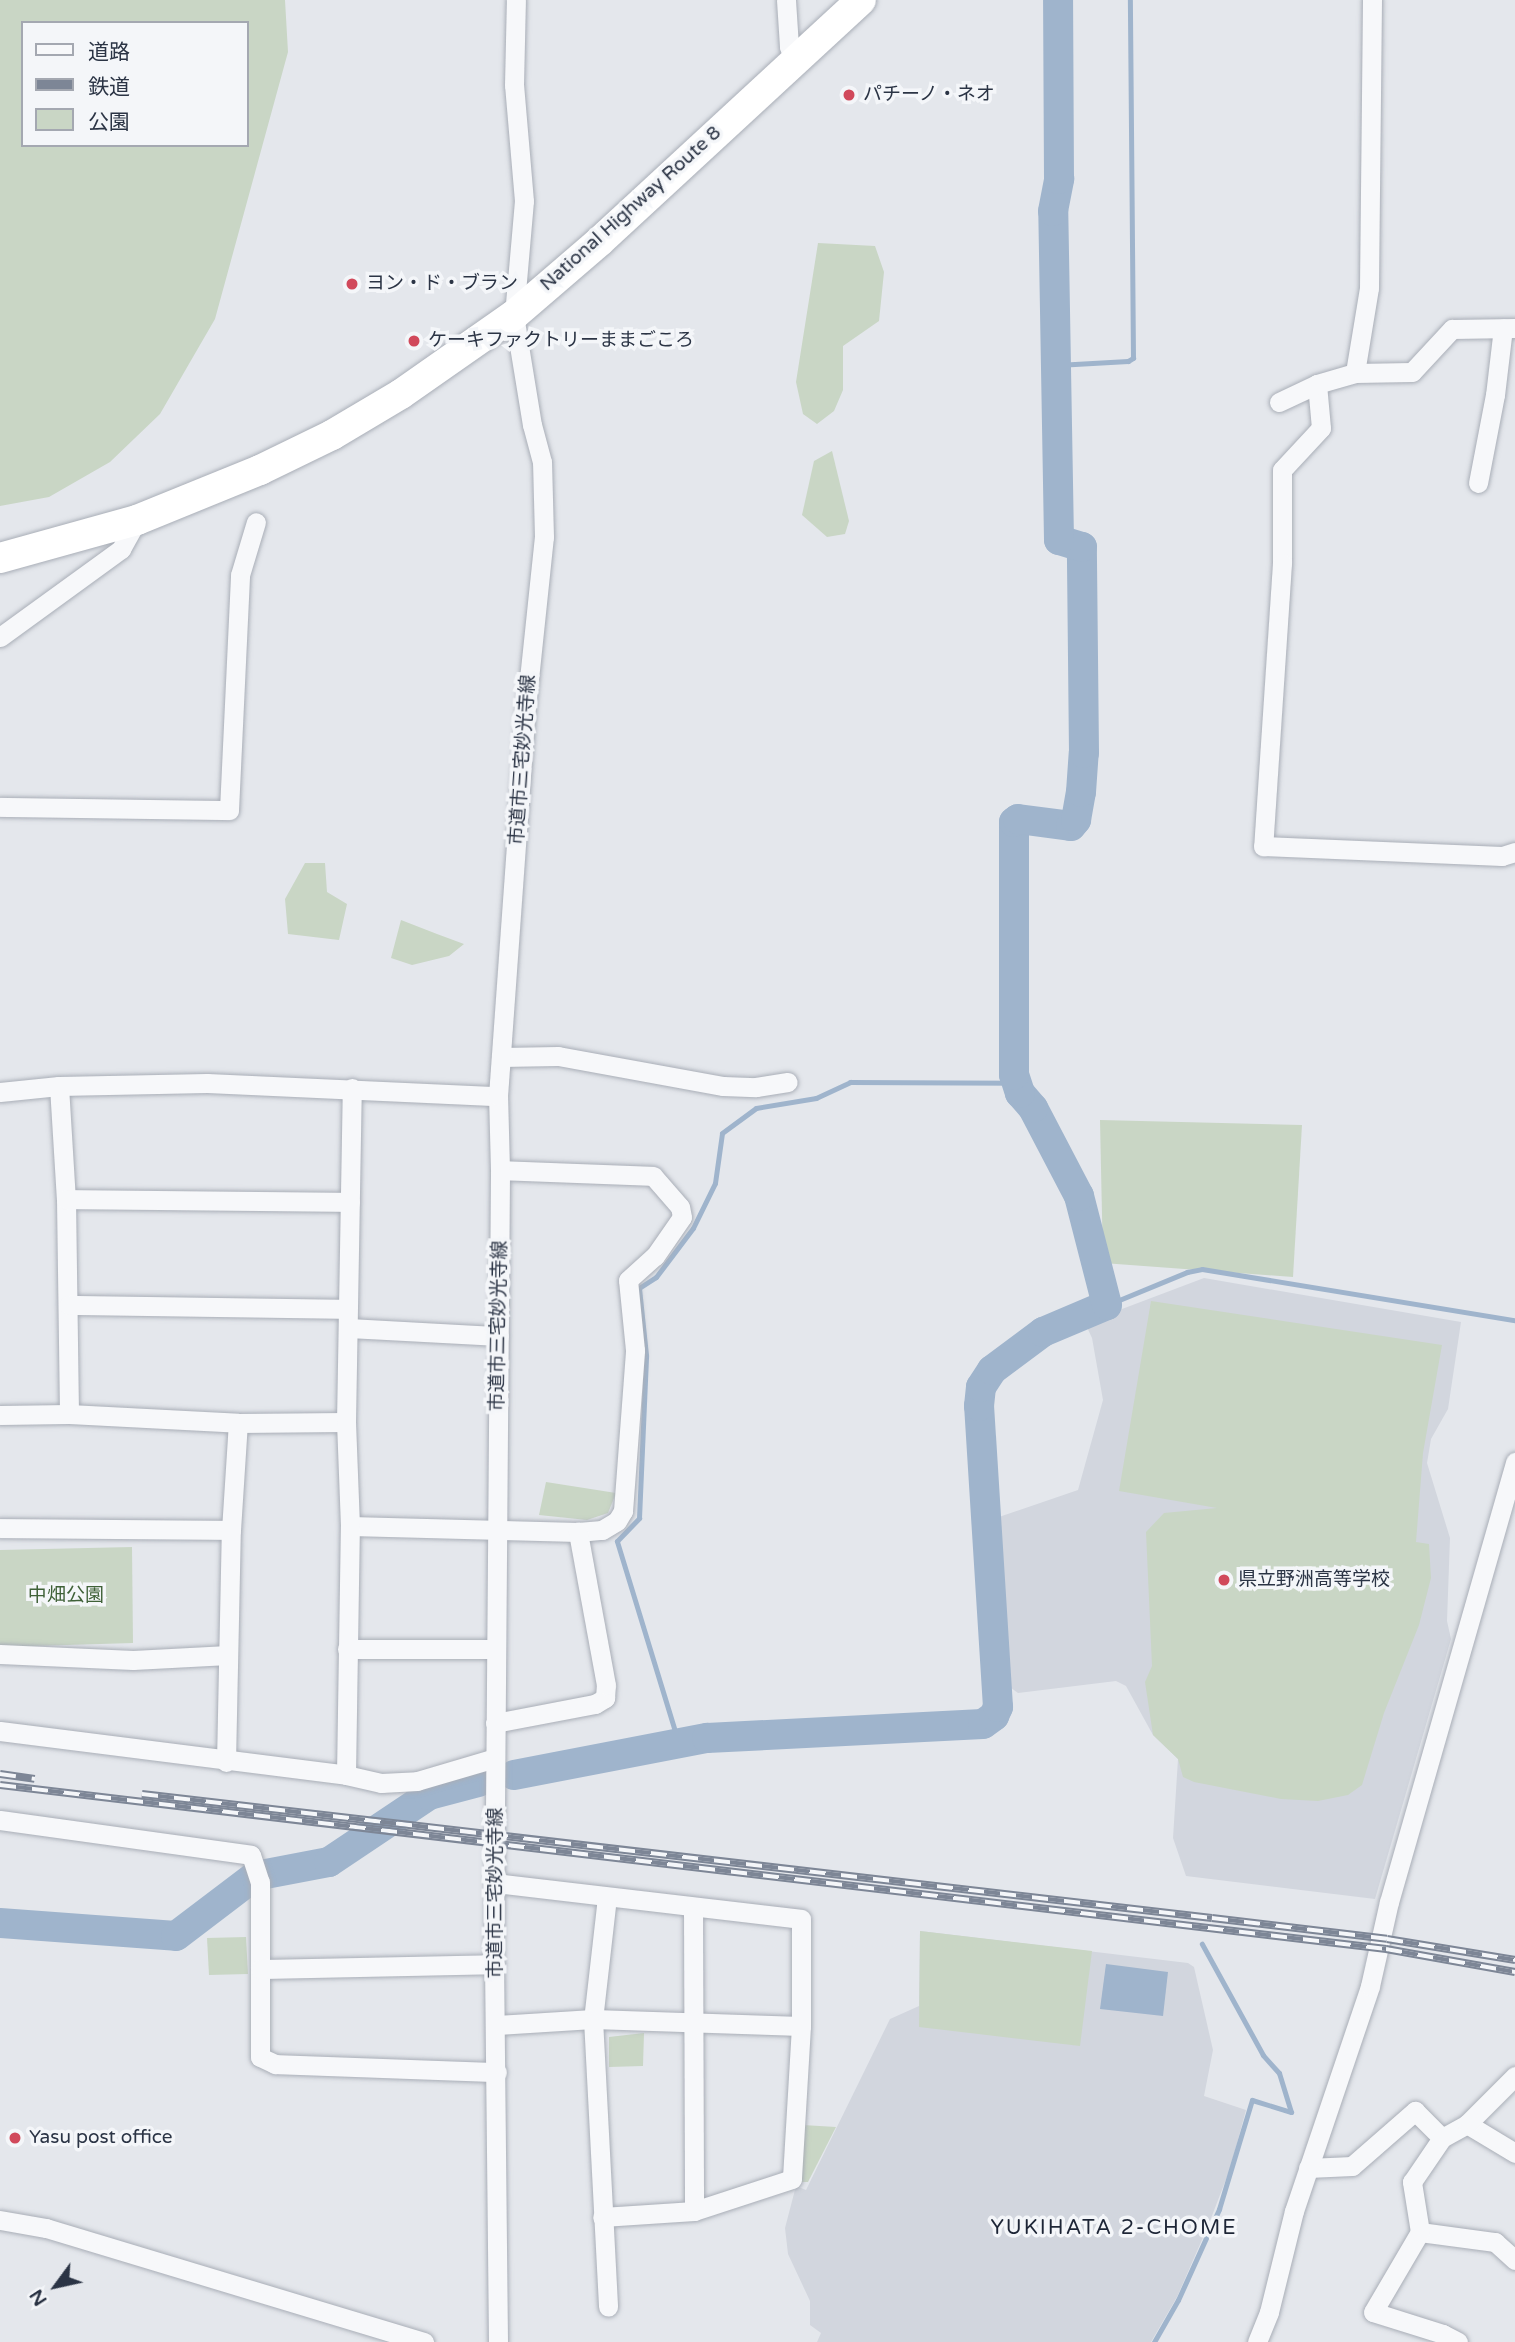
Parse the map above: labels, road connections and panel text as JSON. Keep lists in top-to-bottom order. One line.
{"streets":{"highway":["National Highway Route 8"],"street":["市道市三宅妙光寺線"]},"crossings":[["National Highway Route 8","市道市三宅妙光寺線"]],"districts":["YUKIHATA 2-CHOME"],"parks":["中畑公園"],"places":["パチーノ・ネオ","ヨン・ド・ブラン","ケーキファクトリーままごころ","県立野洲高等学校","Yasu post office"],"legend":["道路","鉄道","公園"],"north":"bottom left"}
